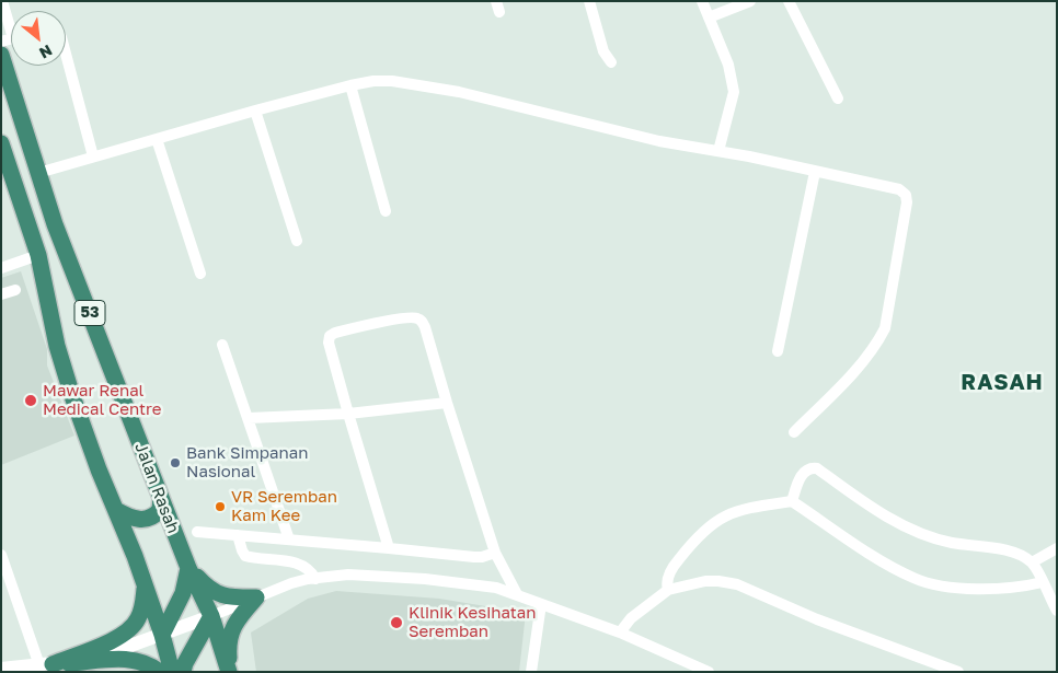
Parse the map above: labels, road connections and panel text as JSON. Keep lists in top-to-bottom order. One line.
{"streets":{"highway":["53","Jalan Rasah"]},"districts":["RASAH"],"places":["Mawar Renal Medical Centre","Bank Simpanan Nasional","VR Seremban Kam Kee","Klinik Kesihatan Seremban"],"north":"bottom right"}
